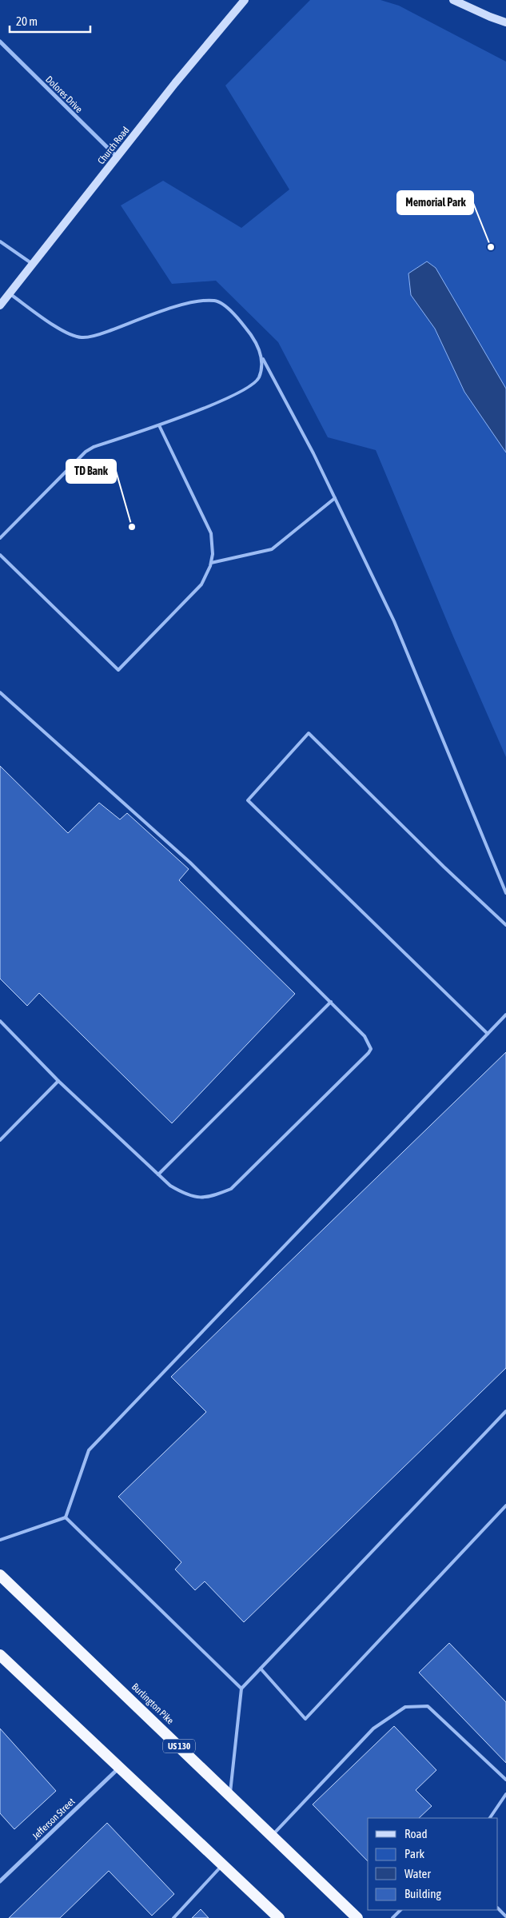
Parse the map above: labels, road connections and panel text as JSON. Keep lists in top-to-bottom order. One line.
{"streets":{"highway":["Burlington Pike","US 130"],"main road":["Church Road"],"street":["Dolores Drive","Jefferson Street"]},"crossings":[["Dolores Drive","Church Road"]],"places":["Memorial Park","TD Bank"],"legend":["Road","Park","Water","Building"],"scale_bar":"20 m"}
